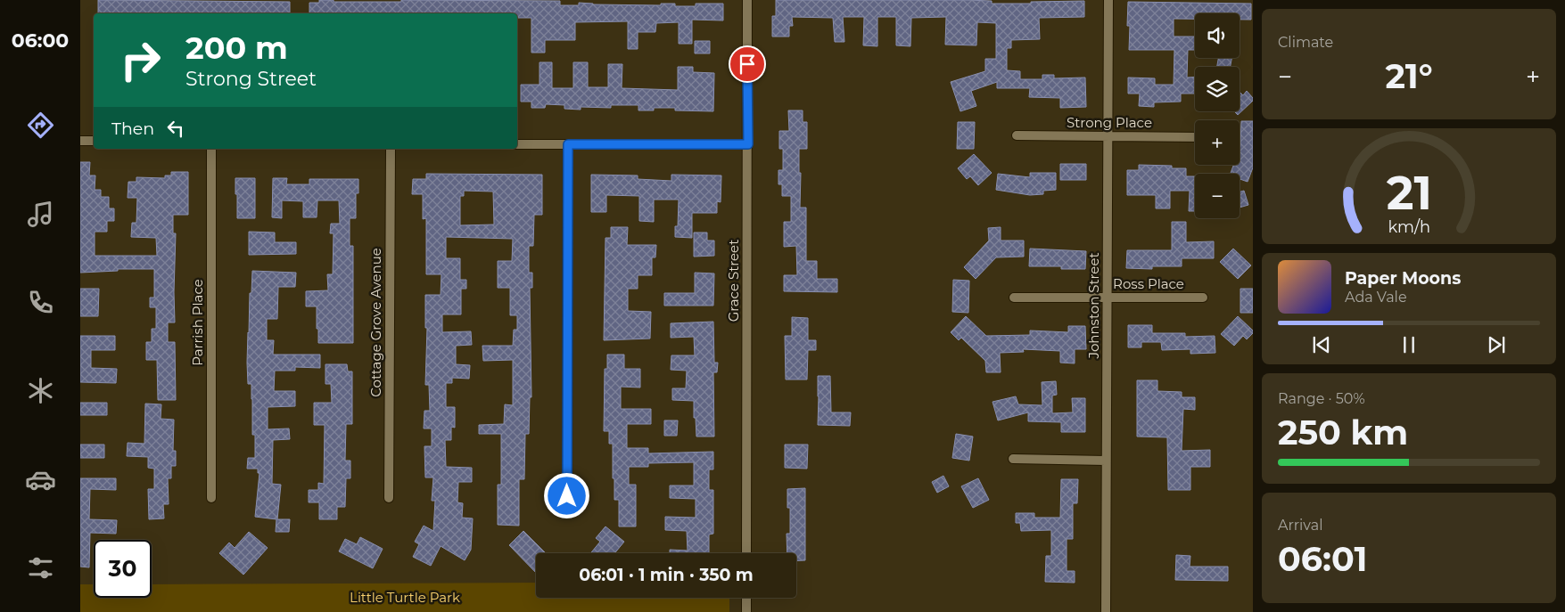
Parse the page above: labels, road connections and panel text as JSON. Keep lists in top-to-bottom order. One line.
{"streets":{"street":["Strong Place","Grace Street","Ross Place","Johnston Street","Parrish Place","Cottage Grove Avenue"]},"crossings":[["Strong Place","Johnston Street"],["Ross Place","Johnston Street"]],"parks":["Little Turtle Park"],"page":{"tabs":"06:00","tile":["Climate",["Range · 50%","250 km"],["Arrival","06:01"]],"map_buttons":["+","−"],"turn":["200 m","Strong Street"],"heat":["−","21°","+"],"then":"Then","song":["Paper Moons","Ada Vale"],"limit":"30","trip":"06:01 · 1 min · 350 m","gauge":["21","km/h"]}}
